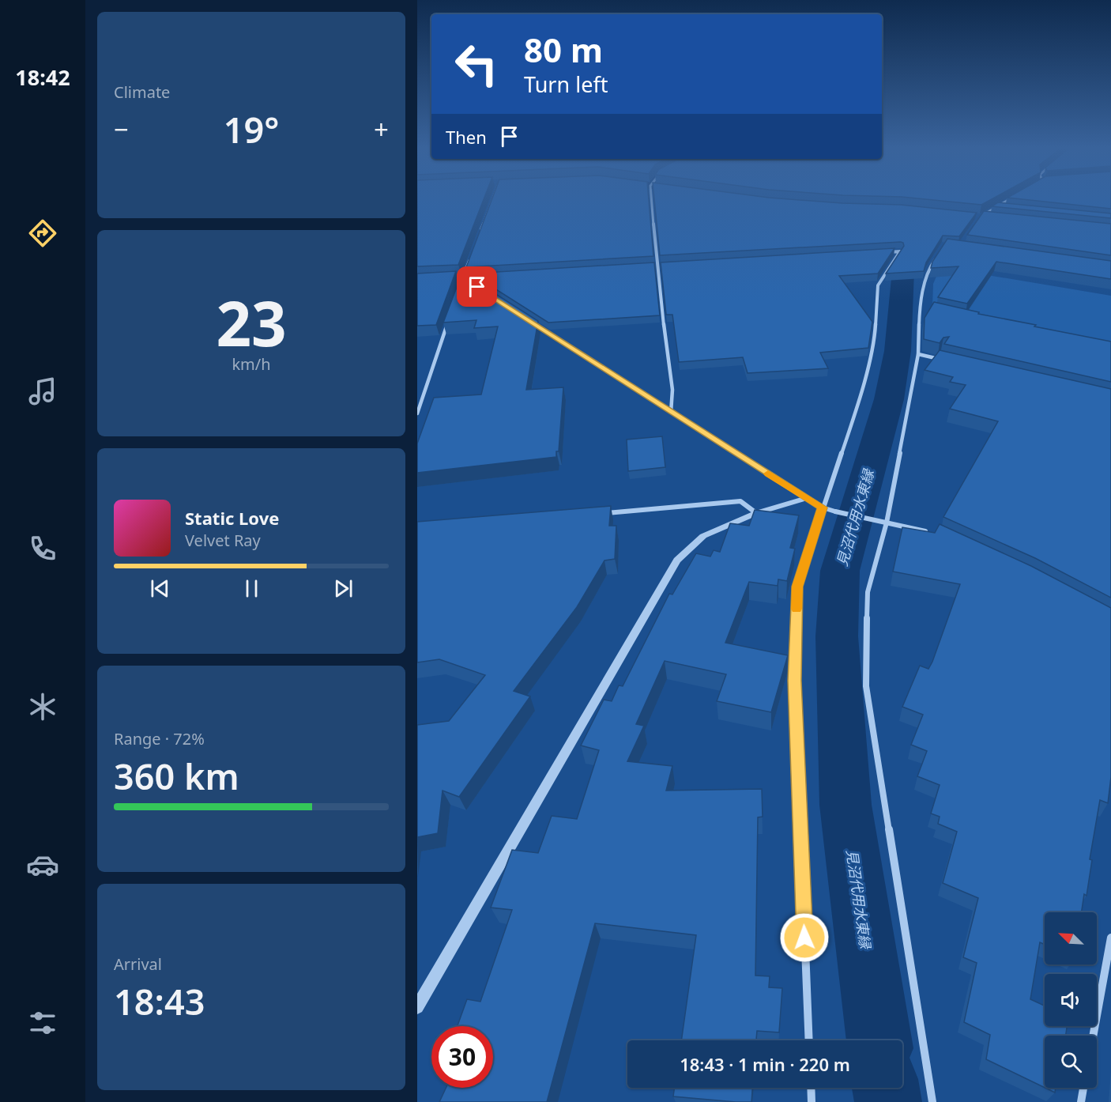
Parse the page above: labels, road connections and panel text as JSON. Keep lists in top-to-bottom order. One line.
{"water":["見沼代用水東縁"],"north":"top left","page":{"tabs":"18:42","tile":["Climate",["23","km/h"],["Range · 72%","360 km"],["Arrival","18:43"]],"turn":["80 m","Turn left"],"heat":["−","19°","+"],"then":"Then","song":["Static Love","Velvet Ray"],"limit":"30","trip":"18:43 · 1 min · 220 m"}}
